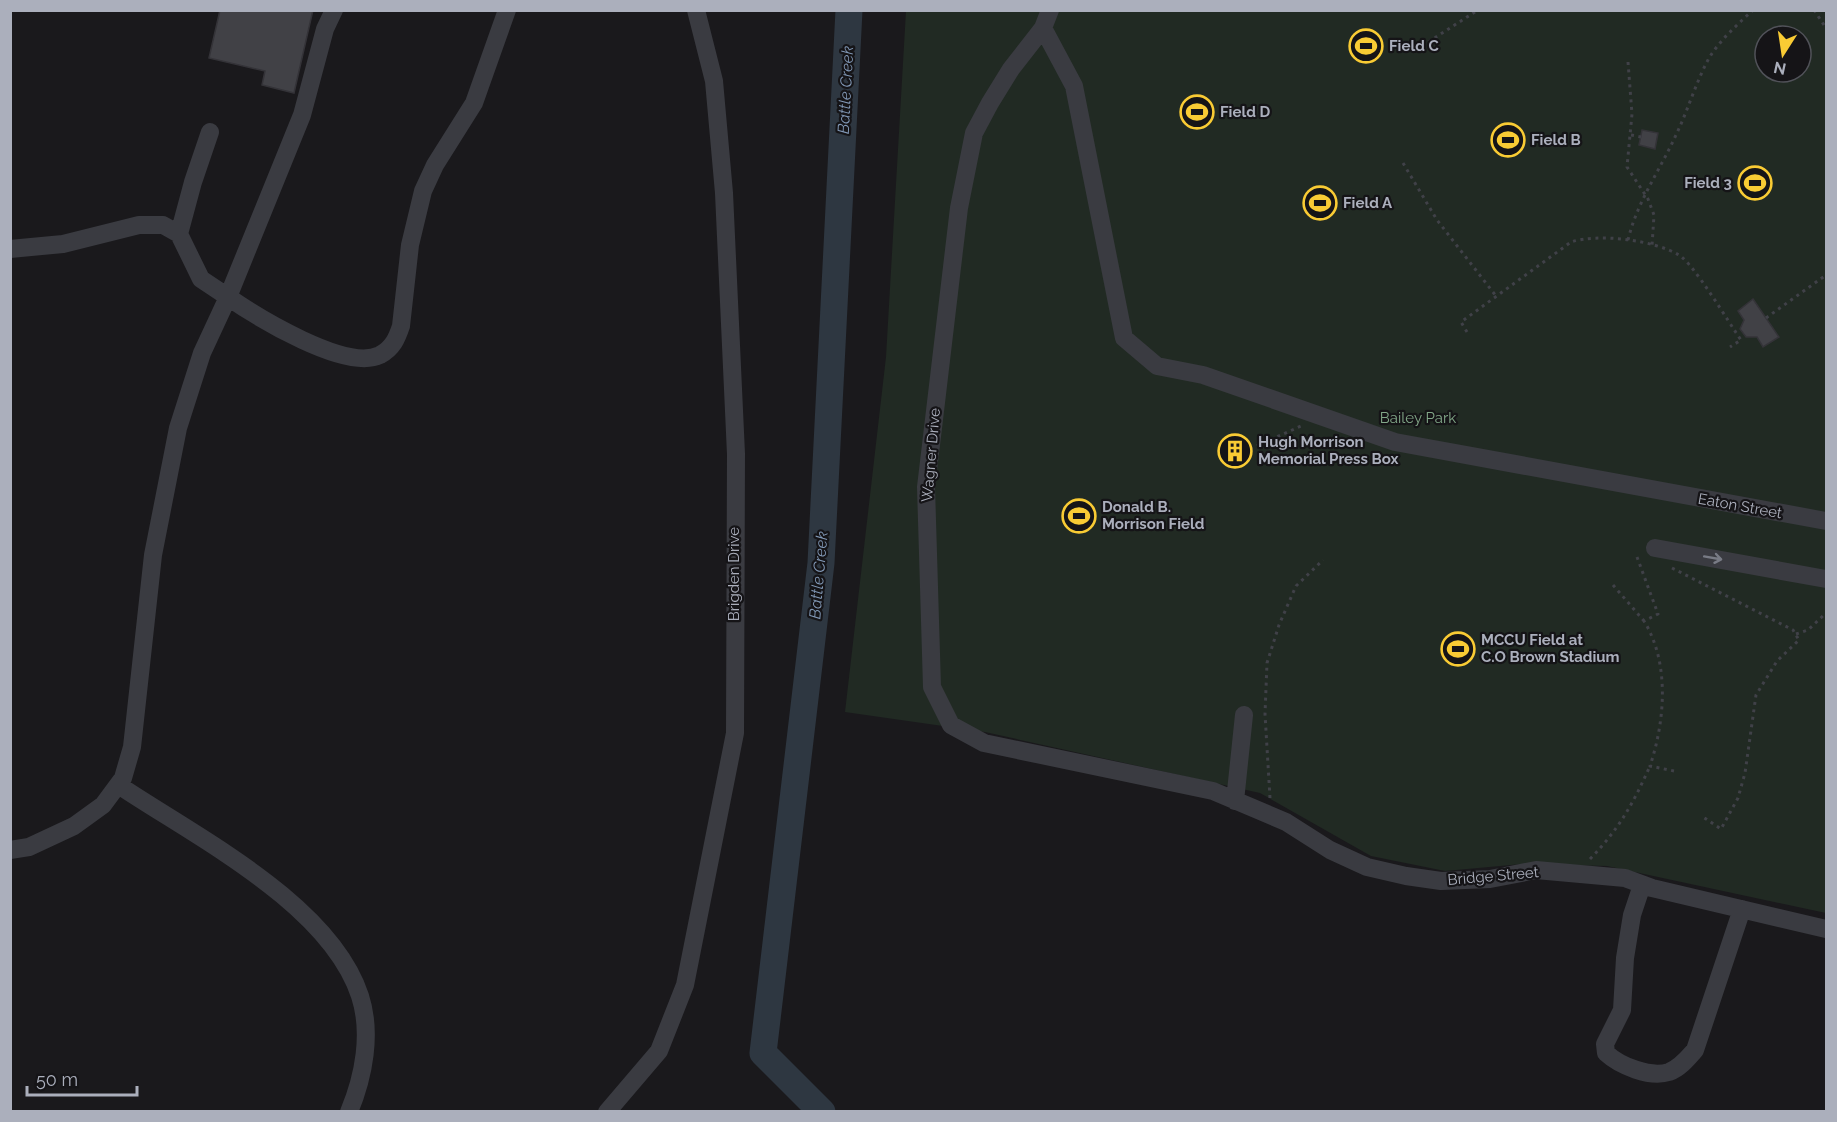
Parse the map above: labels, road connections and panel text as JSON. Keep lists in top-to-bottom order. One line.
{"streets":{"street":["Wagner Drive","Eaton Street","Brigden Drive","Bridge Street"]},"crossings":[["Wagner Drive","Eaton Street"],["Wagner Drive","Bridge Street"]],"water":["Battle Creek"],"parks":["Bailey Park"],"places":{"sports":["Field C","Field D","Field B","Field 3","Field A","Donald B. Morrison Field","MCCU Field at C.O Brown Stadium"],"building":["Hugh Morrison Memorial Press Box"]},"scale_bar":"50 m","north":"bottom"}
